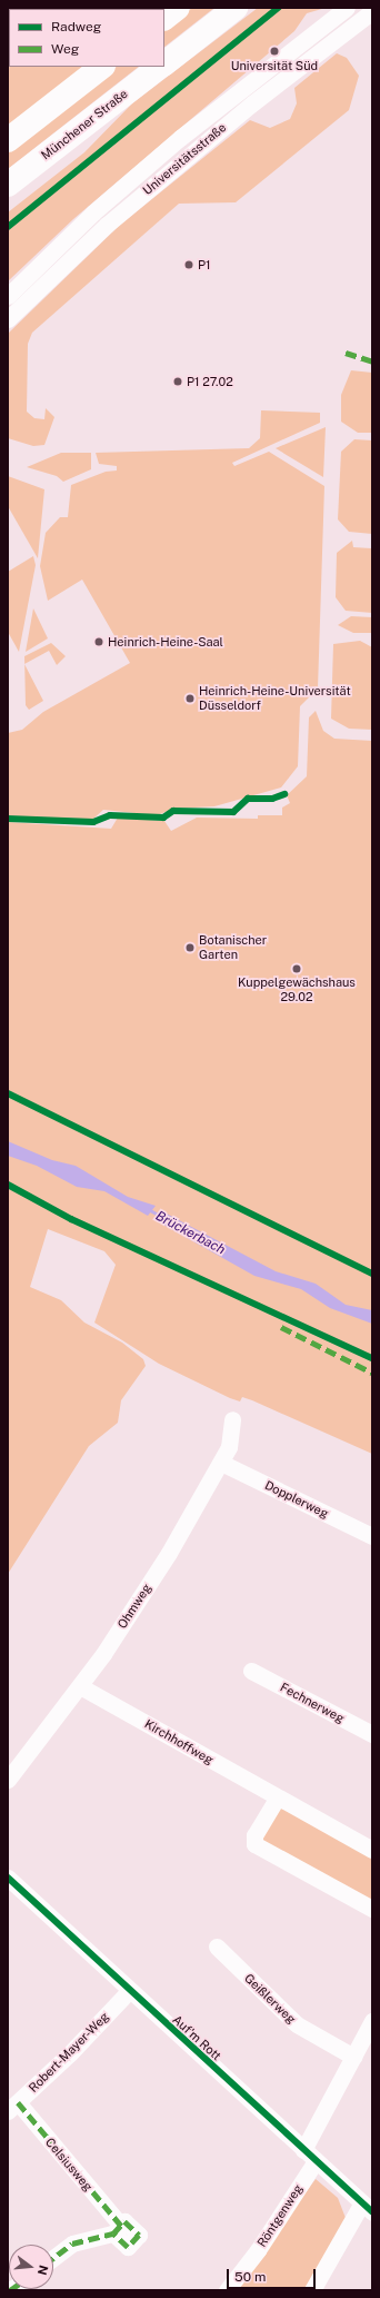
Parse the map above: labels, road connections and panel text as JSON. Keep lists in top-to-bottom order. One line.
{"streets":{"highway":["Münchener Straße"],"street":["Universitätsstraße","Dopplerweg","Ohmweg","Fechnerweg","Kirchhoffweg","Geißlerweg","Auf'm Rott","Robert-Mayer-Weg","Celsiusweg","Röntgenweg"]},"crossings":[["Dopplerweg","Ohmweg"],["Ohmweg","Kirchhoffweg"],["Auf'm Rott","Robert-Mayer-Weg"],["Auf'm Rott","Röntgenweg"],["Robert-Mayer-Weg","Celsiusweg"]],"water":["Brückerbach"],"places":["Universität Süd","P1","P1 27.02","Heinrich-Heine-Saal","Heinrich-Heine-Universität Düsseldorf","Botanischer Garten","Kuppelgewächshaus 29.02"],"legend":["Radweg","Weg"],"scale_bar":"50 m","north":"right"}
